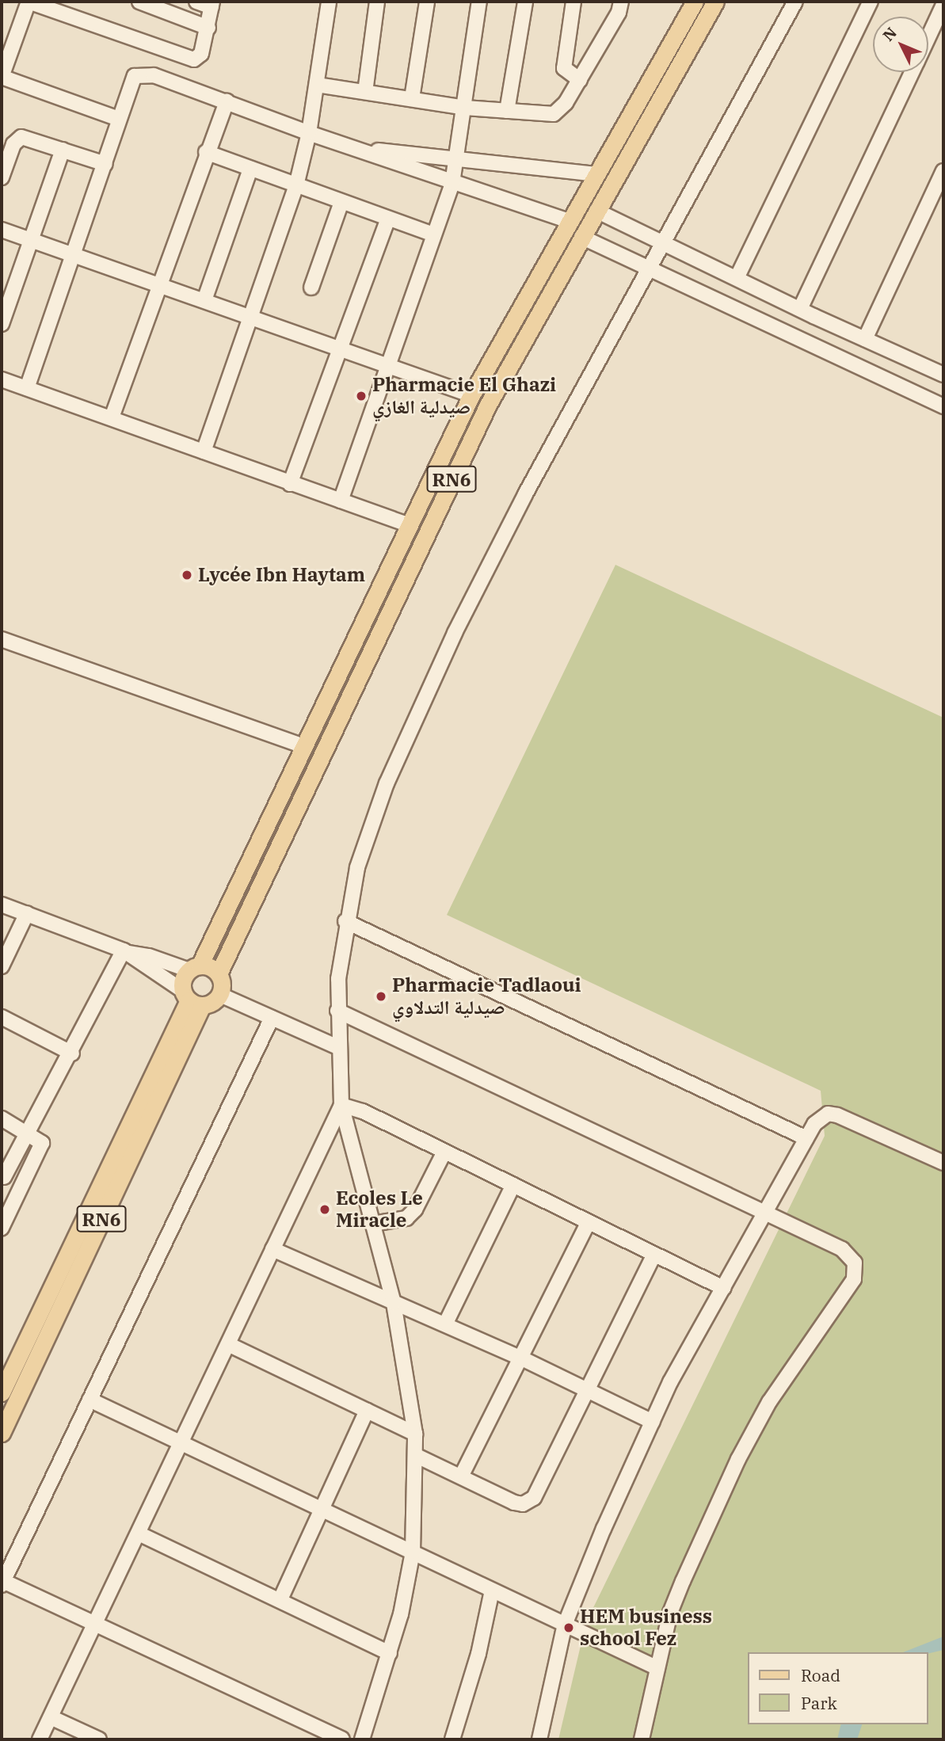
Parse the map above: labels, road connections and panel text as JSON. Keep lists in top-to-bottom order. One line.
{"streets":{"main road":["RN6"]},"places":["Pharmacie El Ghazi صيدلية الغازي","Lycée Ibn Haytam","Pharmacie Tadlaoui صيدلية التدلاوي","Ecoles Le Miracle","HEM business school Fez"],"legend":["Road","Park"],"north":"top left"}
